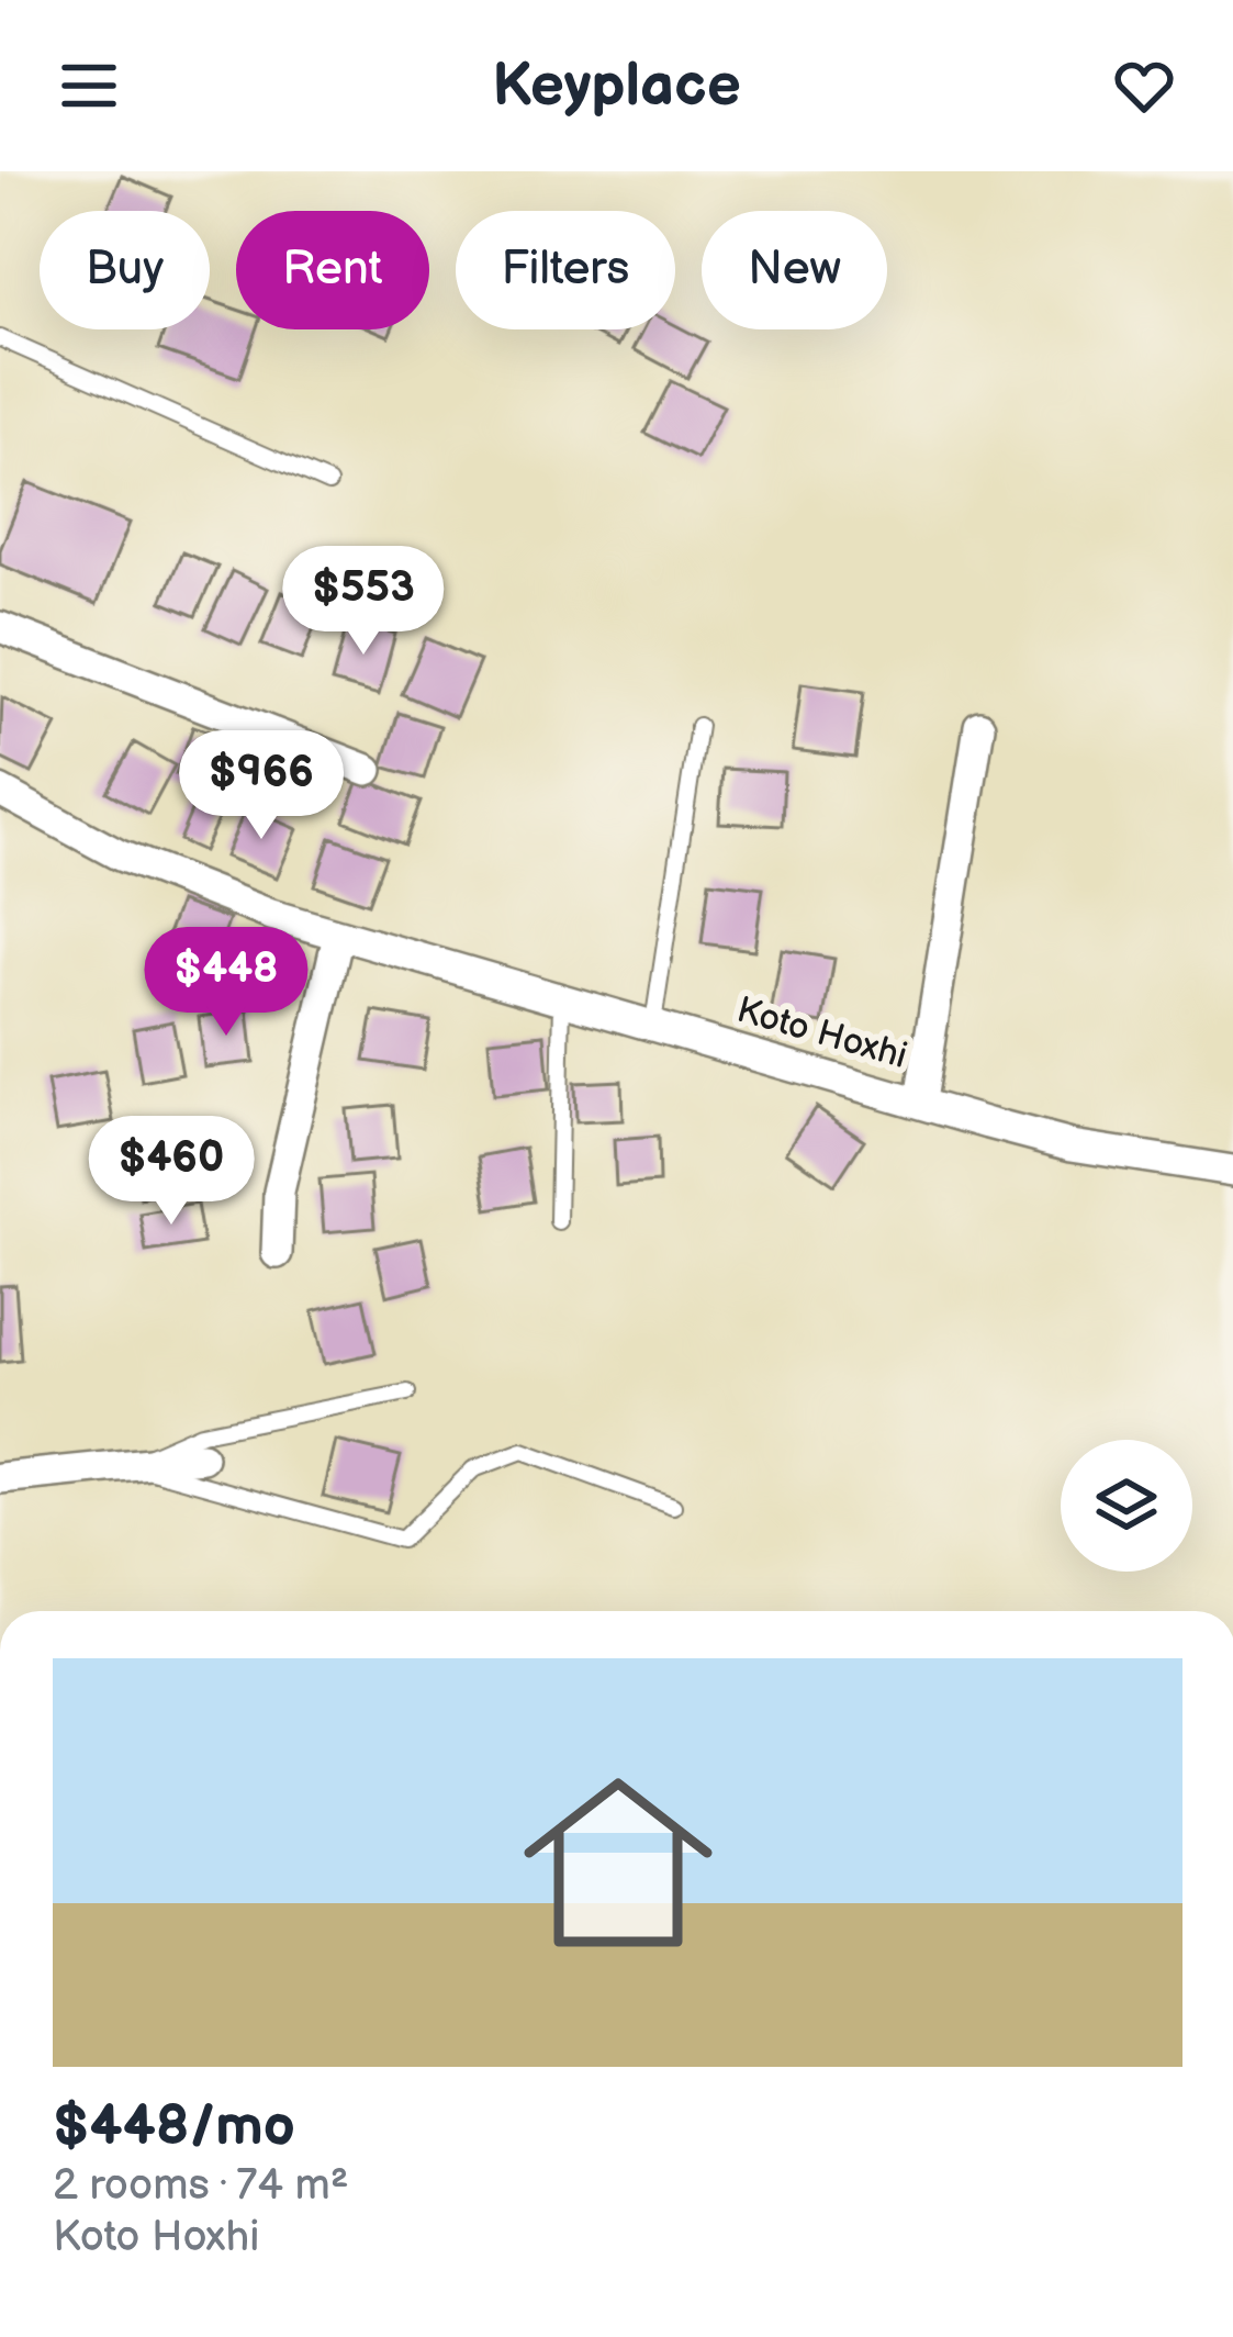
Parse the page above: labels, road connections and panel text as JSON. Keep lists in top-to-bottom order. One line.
{"streets":{"street":["Koto Hoxhi"]},"page":{"header":"Keyplace","chip":["Buy","Rent","Filters","New"],"price":["$553","$966","$448","$460"],"list":[{"name":"$448/mo","note":"2 rooms · 74 m² · Koto Hoxhi"}]}}
